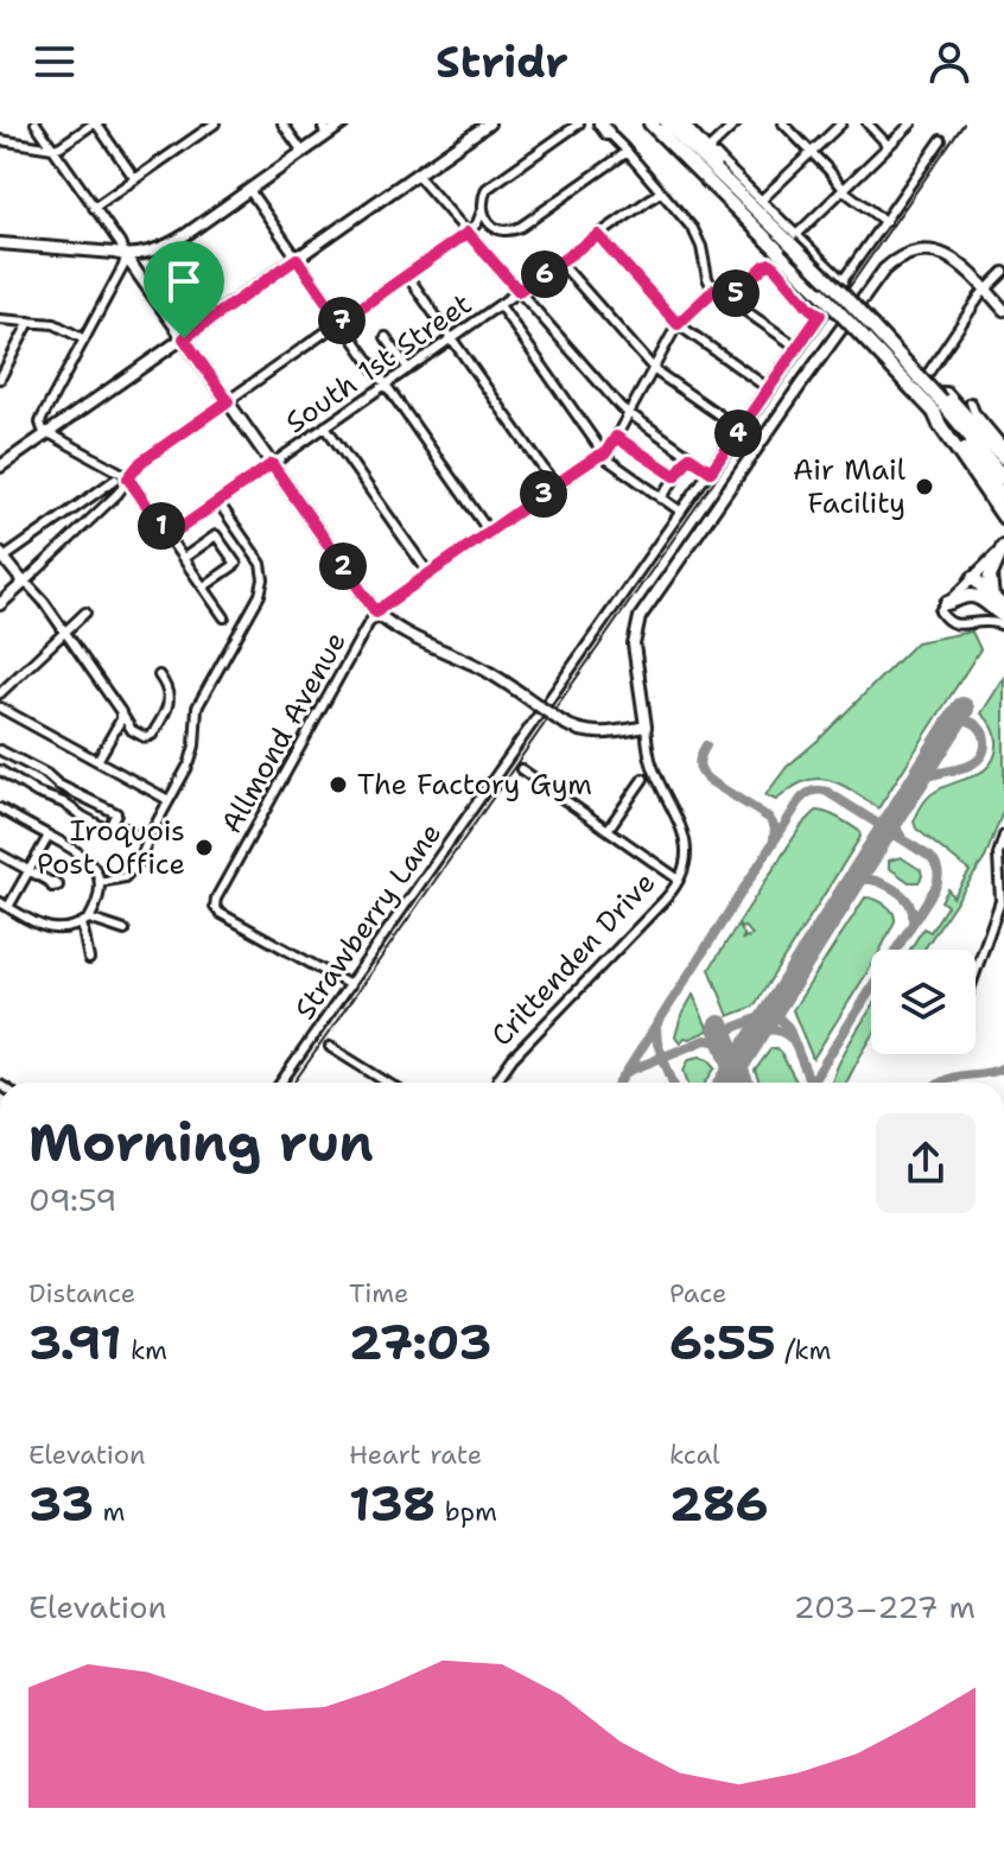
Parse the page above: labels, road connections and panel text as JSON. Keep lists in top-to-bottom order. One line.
{"streets":{"main road":["Crittenden Drive"],"street":["South 1st Street","Allmond Avenue","Strawberry Lane"]},"crossings":[["Allmond Avenue","Strawberry Lane"]],"places":["Air Mail Facility","The Factory Gym","Iroquois Post Office"],"page":{"header":"Stridr","pins":["6","5","7","4","3","1","2"],"heading":["Morning run","09:59"],"stats":[["Distance","3.91 km"],["Time","27:03"],["Pace","6:55 /km"],["Elevation","33 m"],["Heart rate","138 bpm"],["kcal","286"]],"chart":["Elevation","203–227 m"]}}
